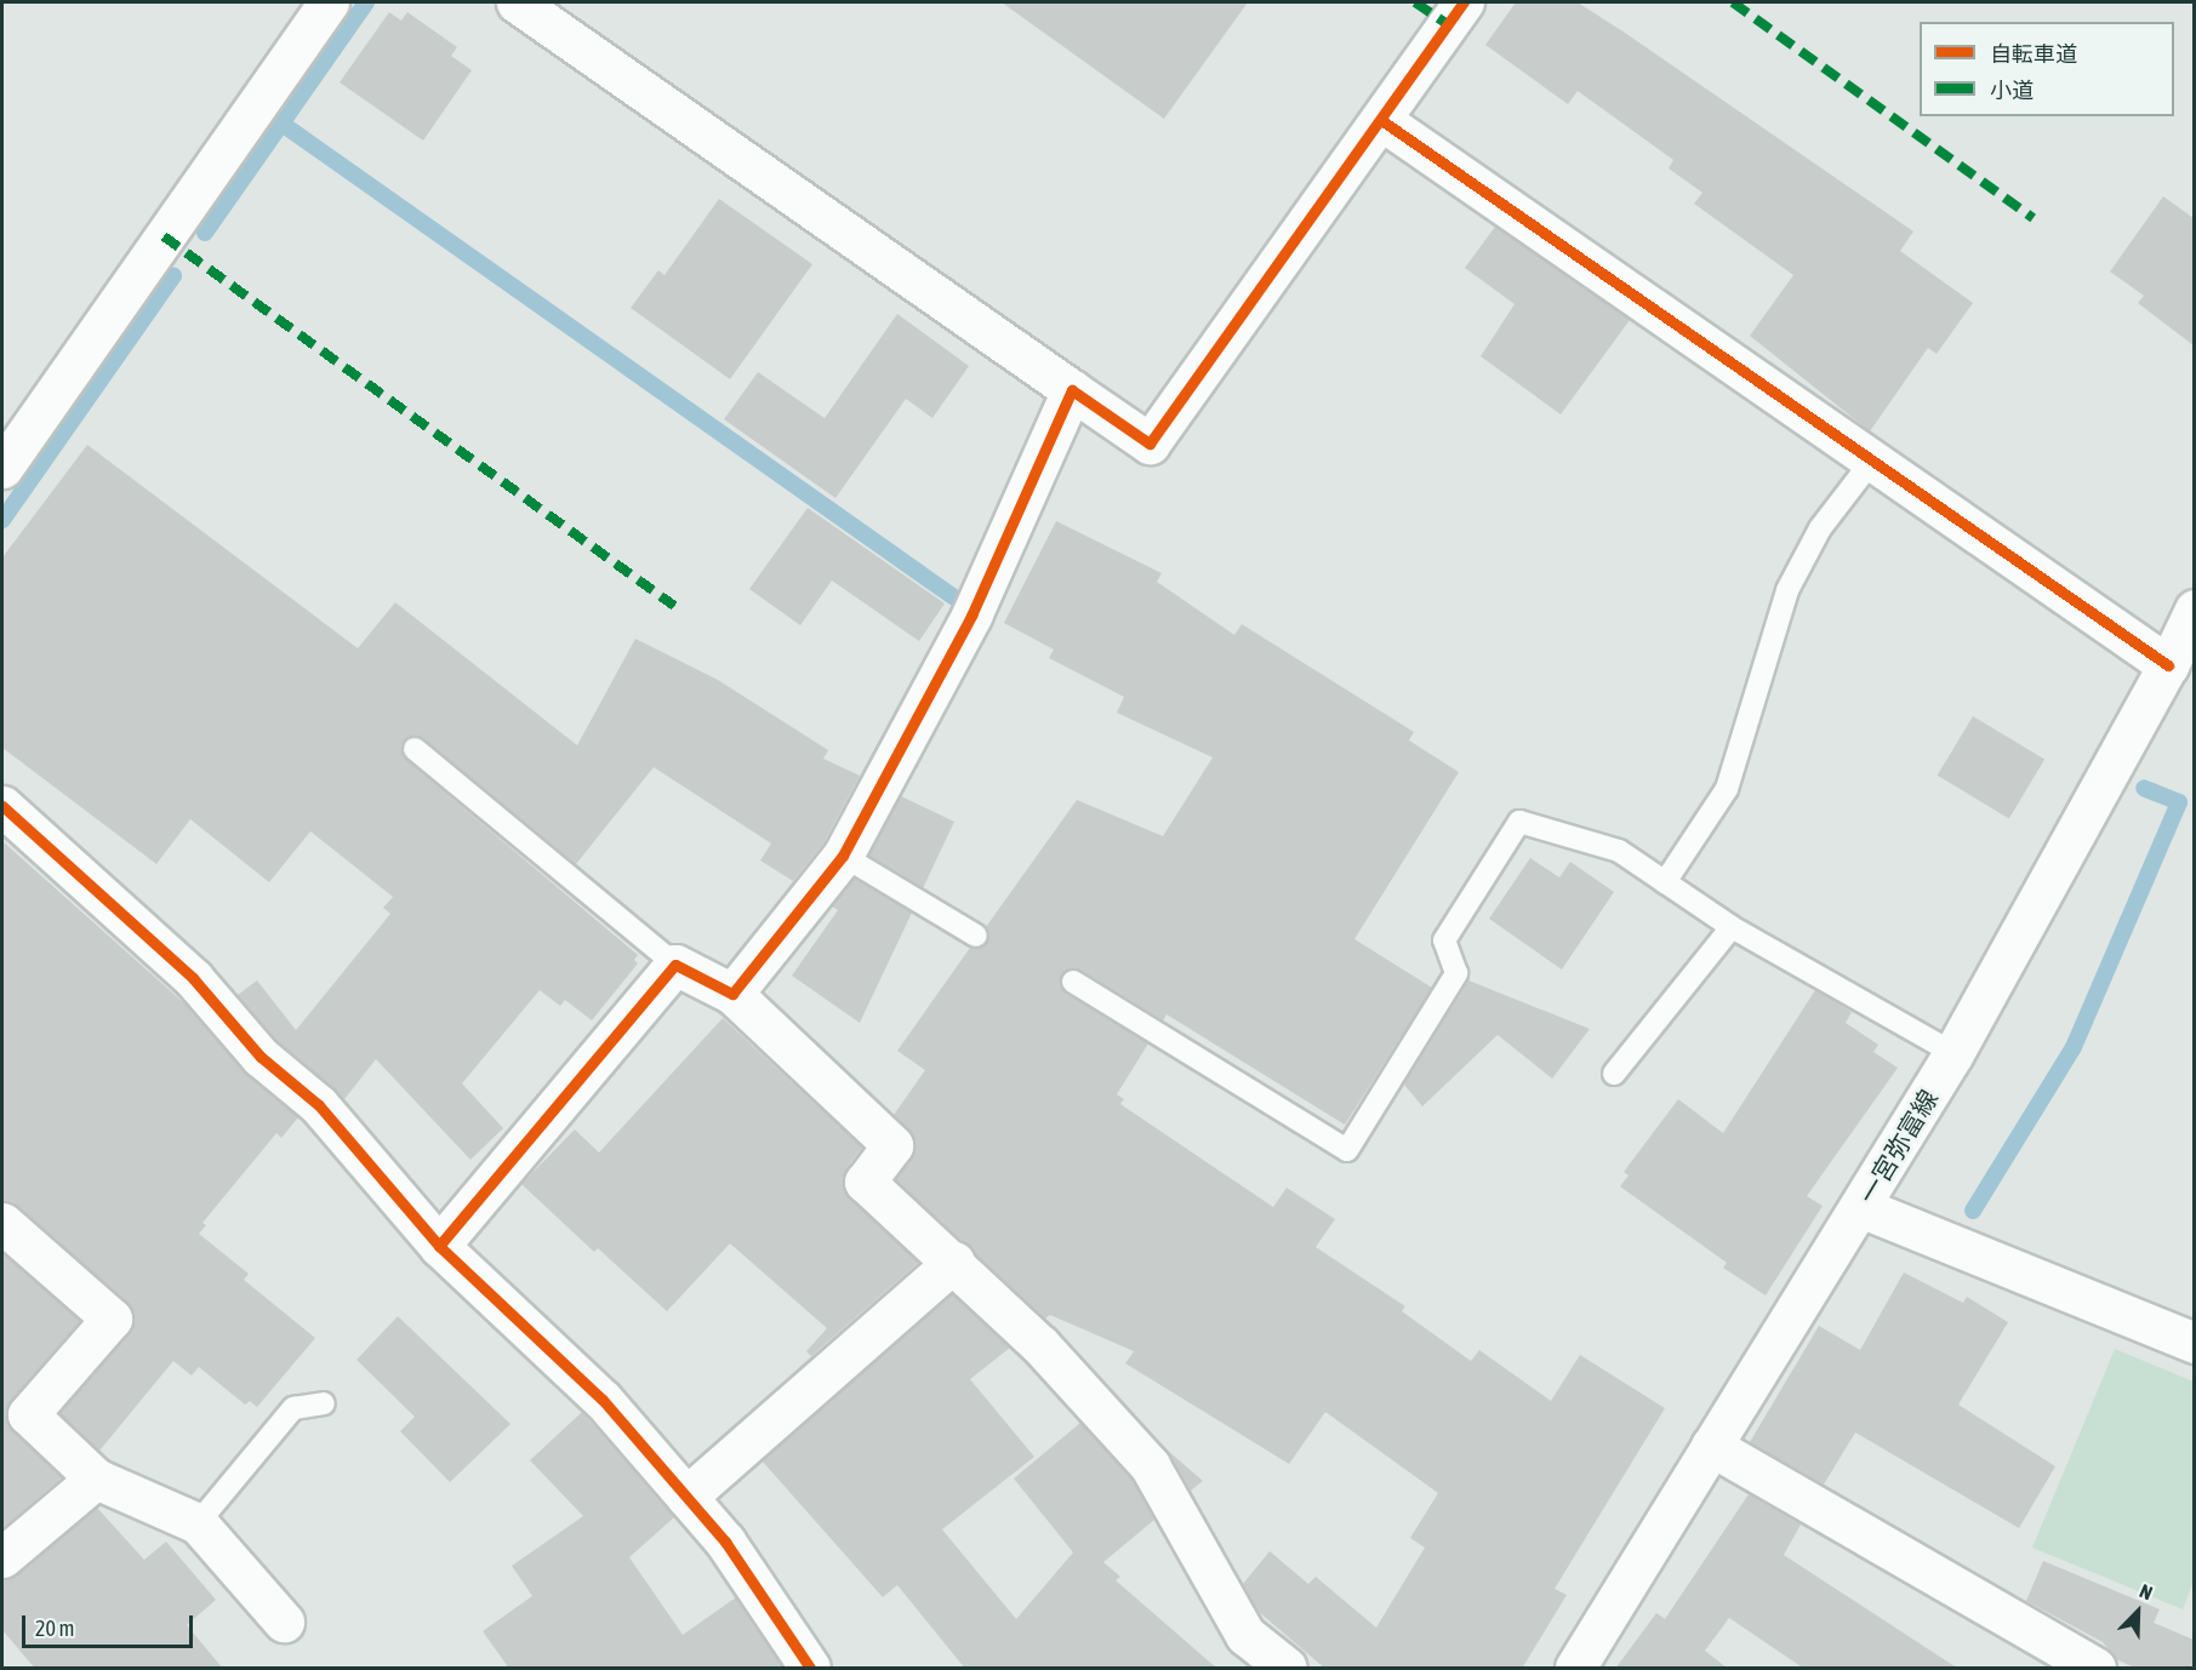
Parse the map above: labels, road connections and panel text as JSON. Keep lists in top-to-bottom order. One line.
{"streets":{"street":["一宮弥富線"]},"legend":["自転車道","小道"],"scale_bar":"20 m","north":"top right"}
